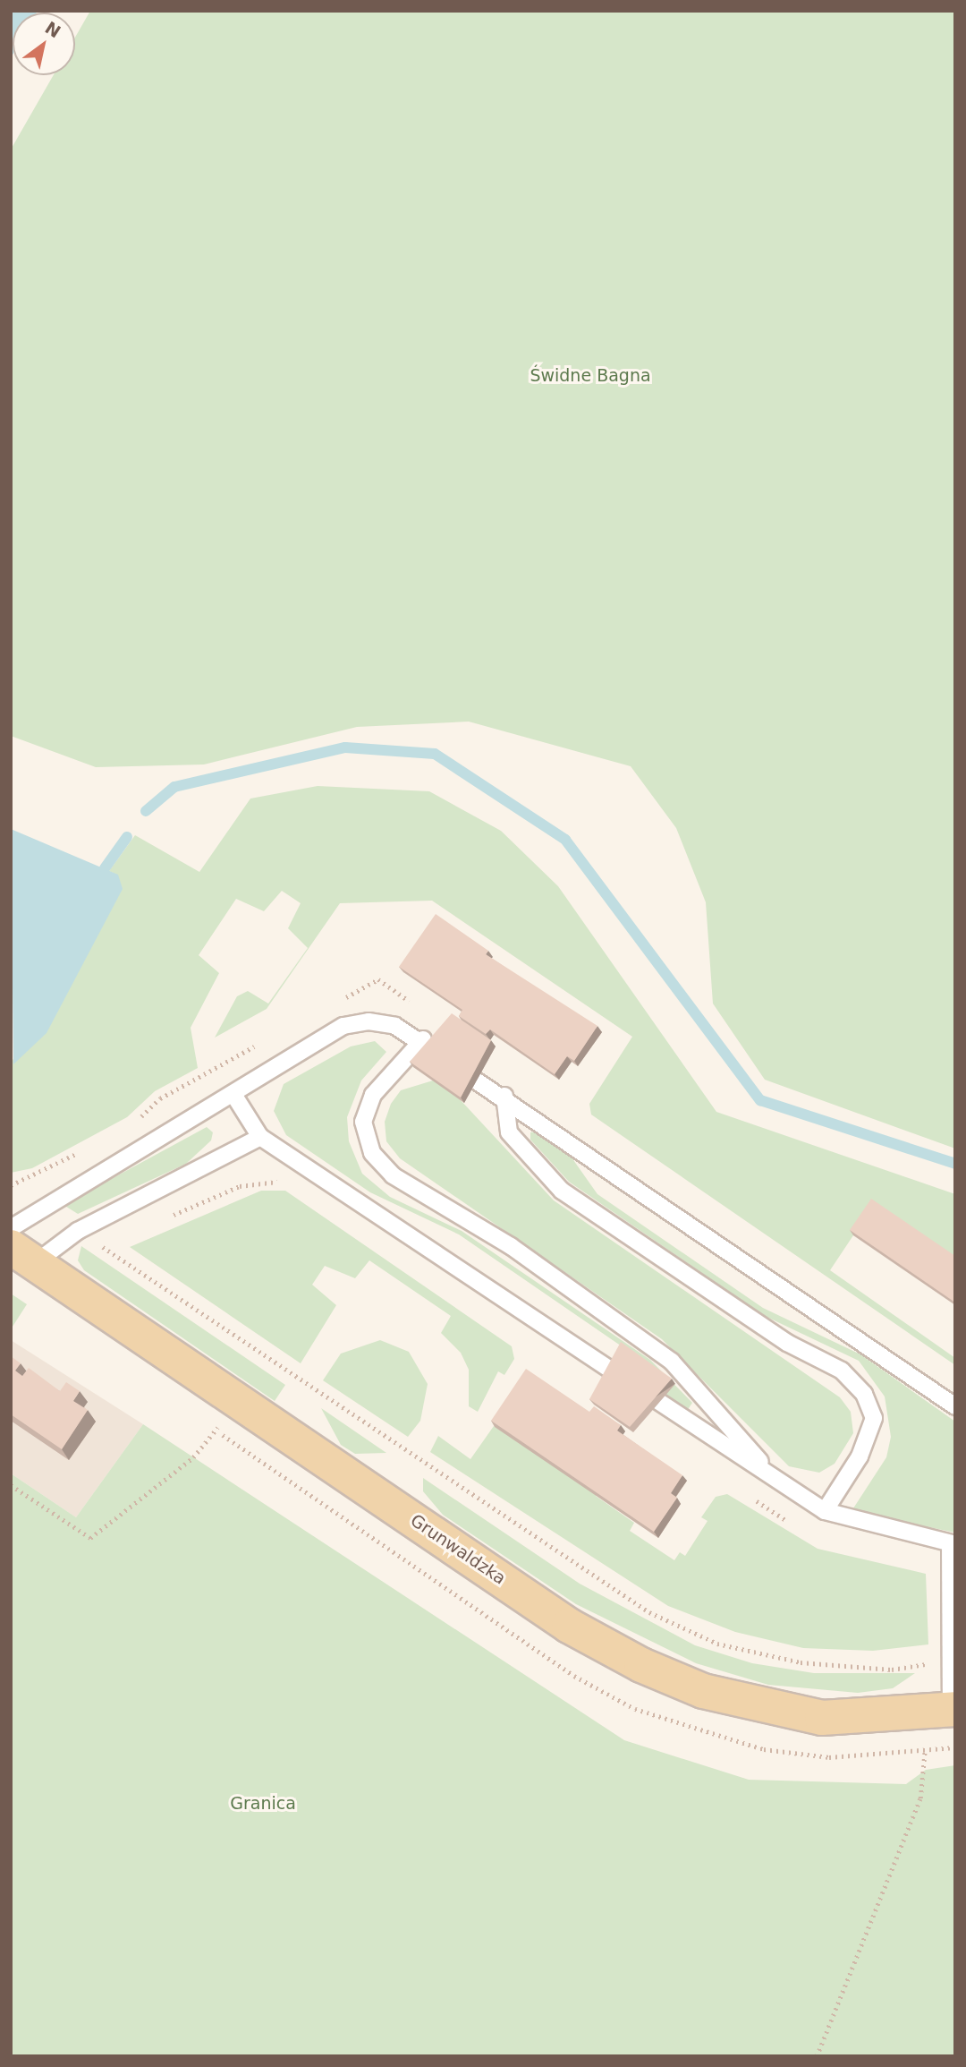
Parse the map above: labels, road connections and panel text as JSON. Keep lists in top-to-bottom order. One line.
{"streets":{"main road":["Grunwaldzka"]},"parks":["Świdne Bagna","Granica"],"north":"top right"}
